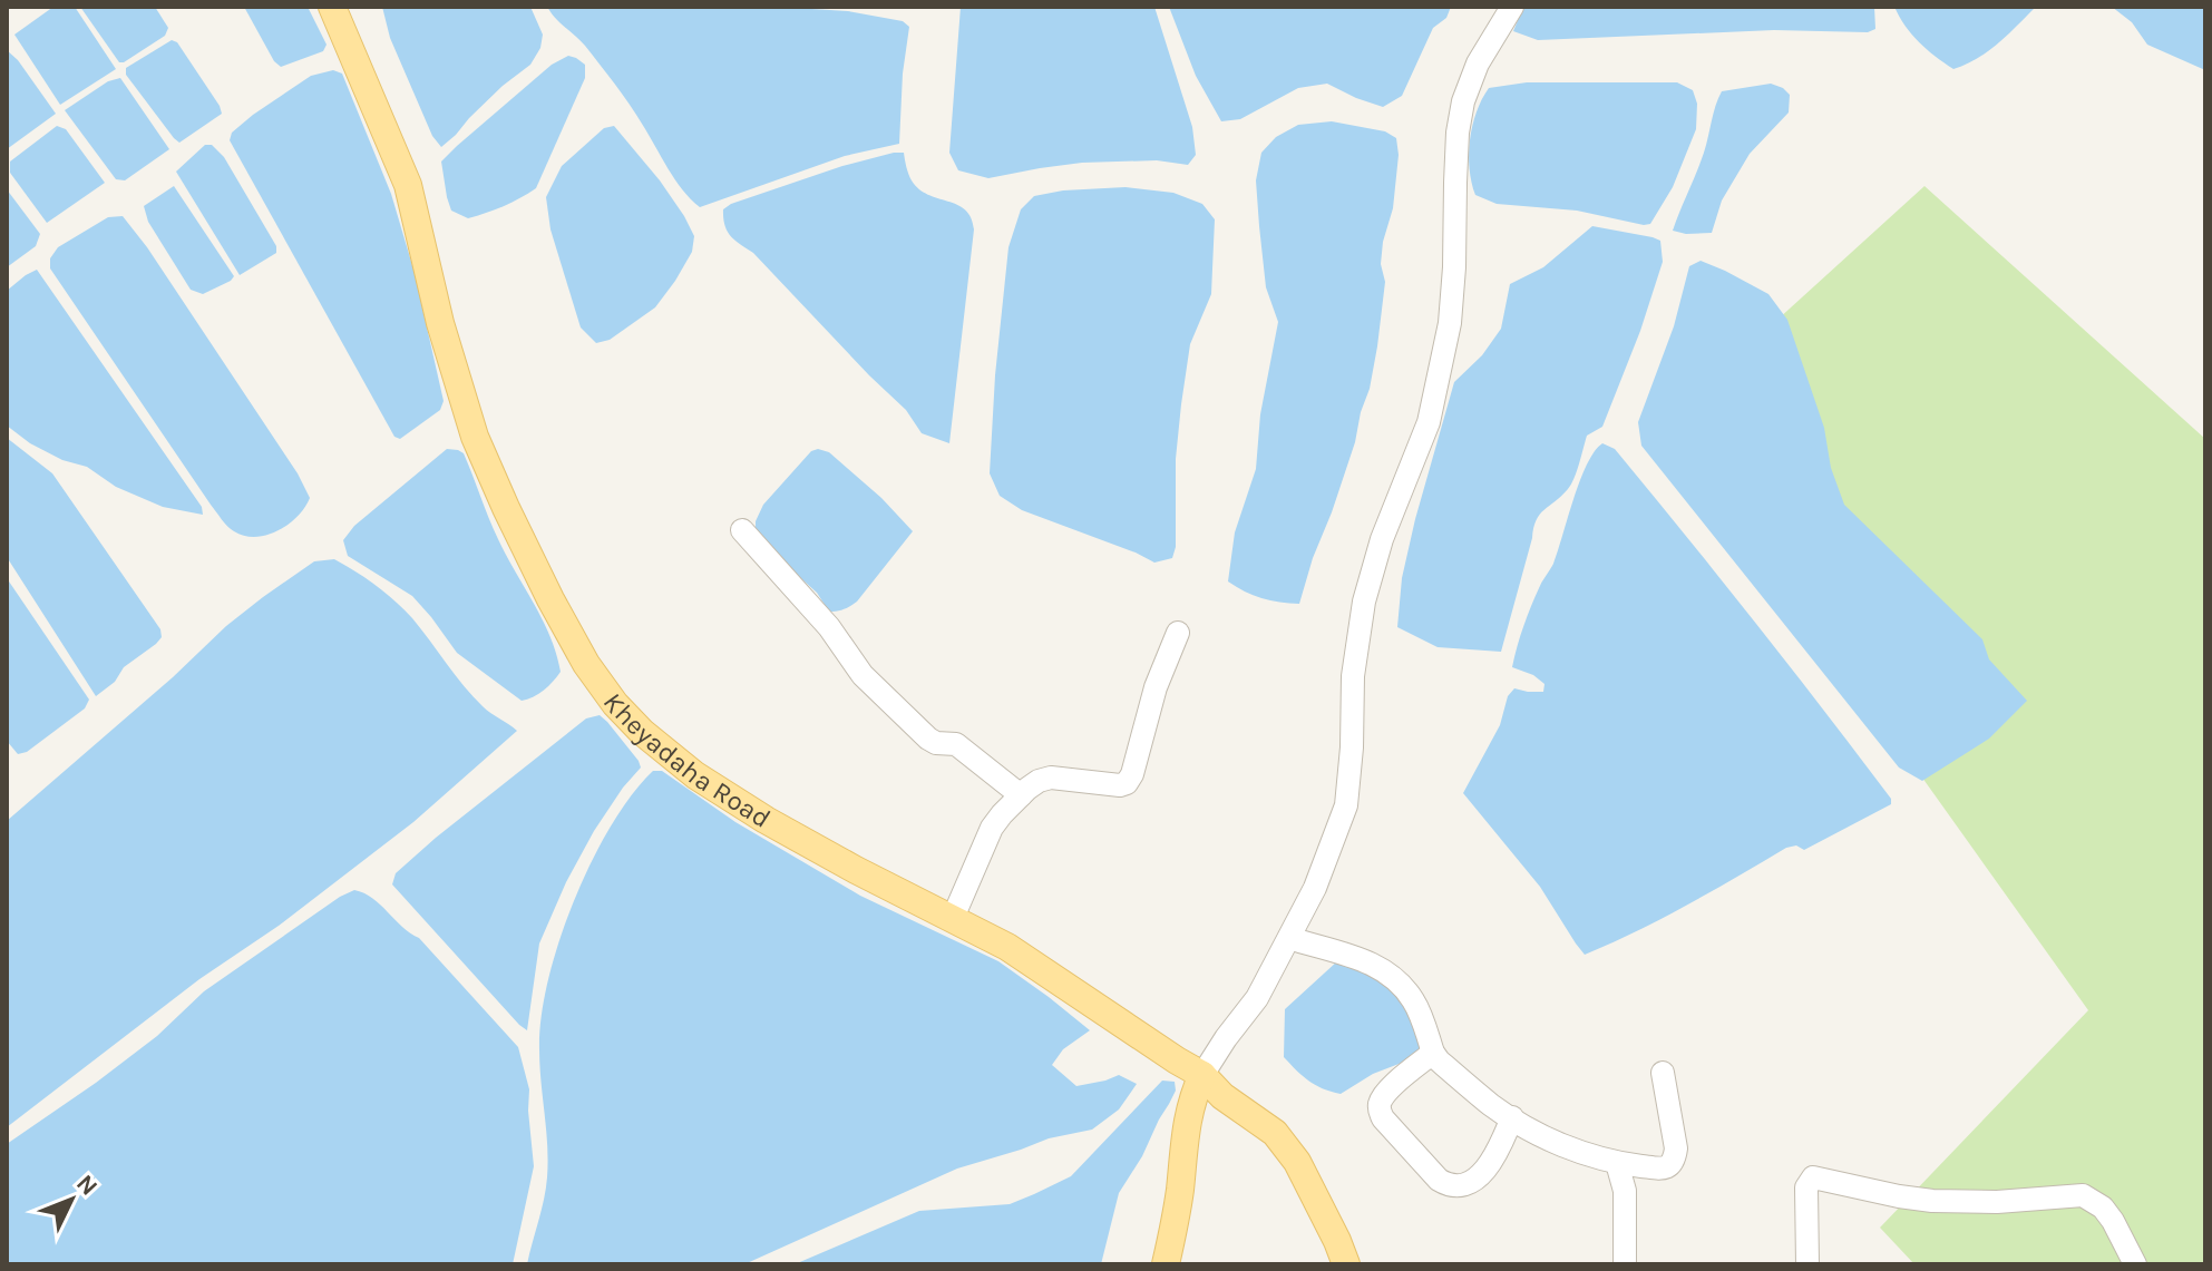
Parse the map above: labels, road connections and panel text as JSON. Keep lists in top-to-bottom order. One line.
{"streets":{"main road":["Kheyadaha Road"]},"north":"top right"}
